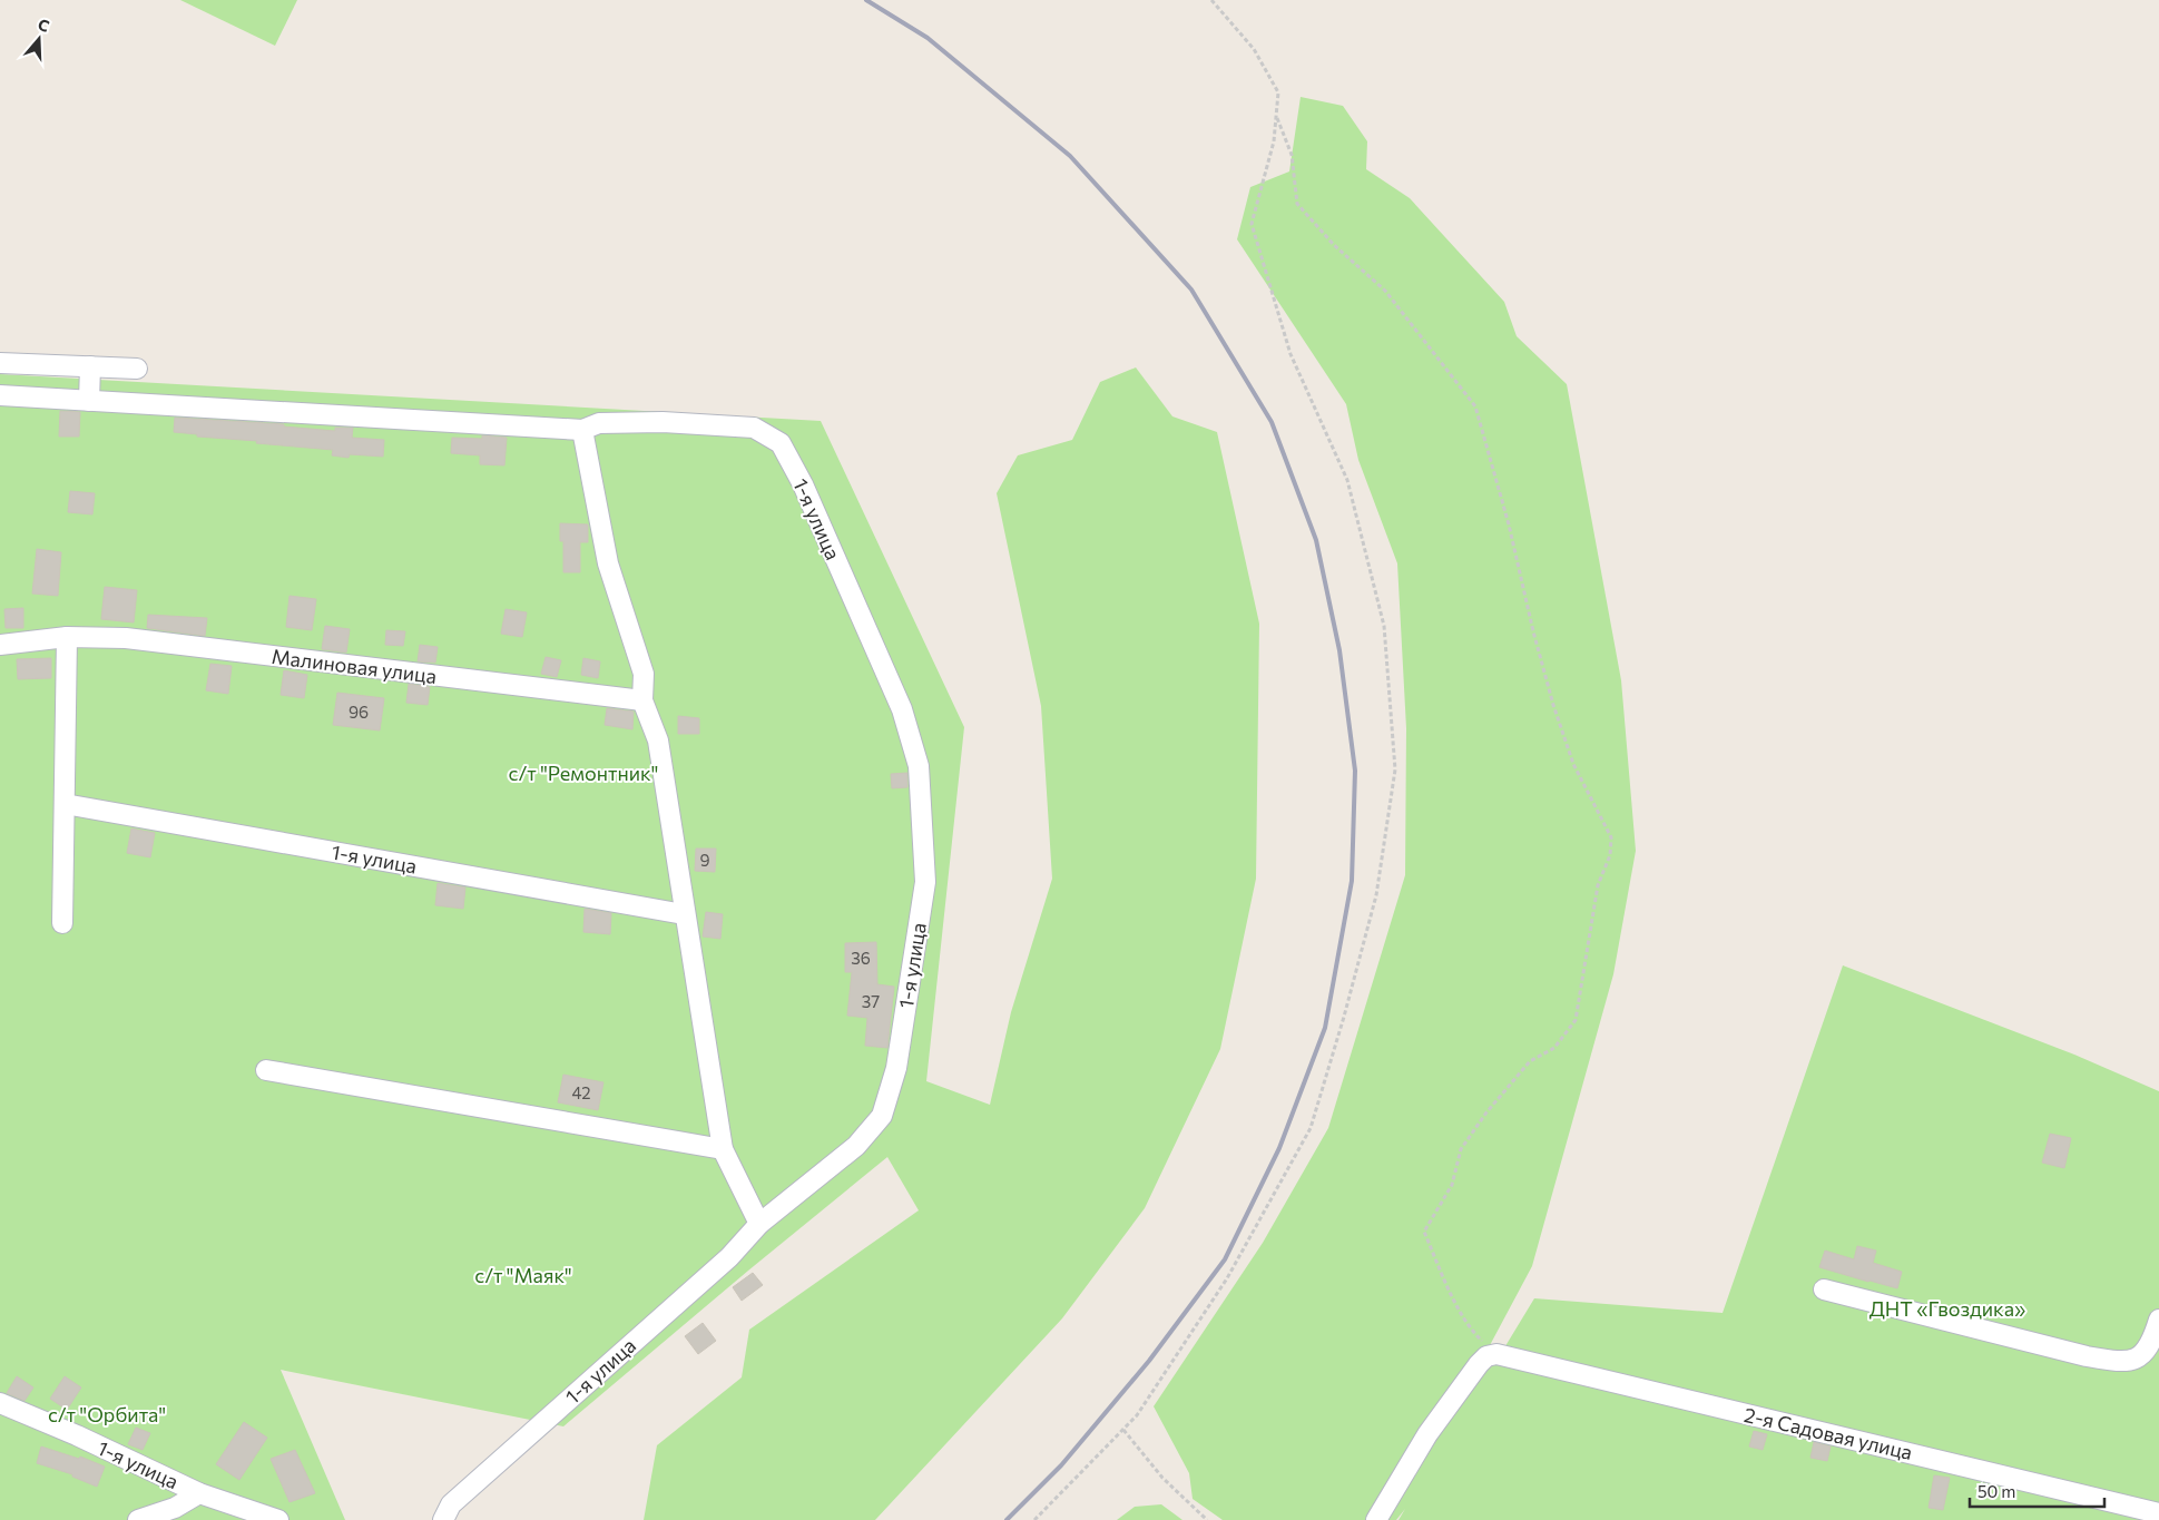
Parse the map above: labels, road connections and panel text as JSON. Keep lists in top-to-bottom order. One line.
{"streets":{"street":["1-я улица","Малиновая улица","2-я Садовая улица"]},"parks":["с/т \"Ремонтник\"","с/т \"Маяк\"","ДНТ «Гвоздика»","с/т \"Орбита\""],"house_numbers":["96","9","36","37","42"],"scale_bar":"50 m","north":"top"}
